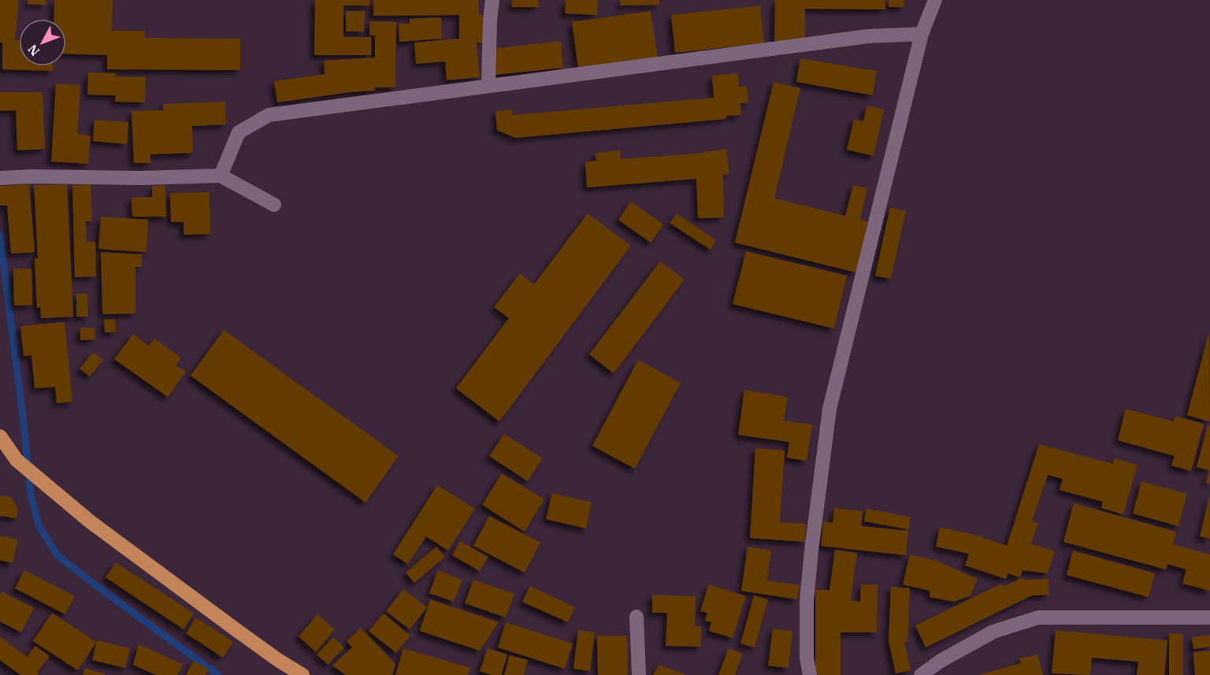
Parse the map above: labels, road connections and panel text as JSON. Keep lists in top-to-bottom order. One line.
{"north":"bottom left"}
